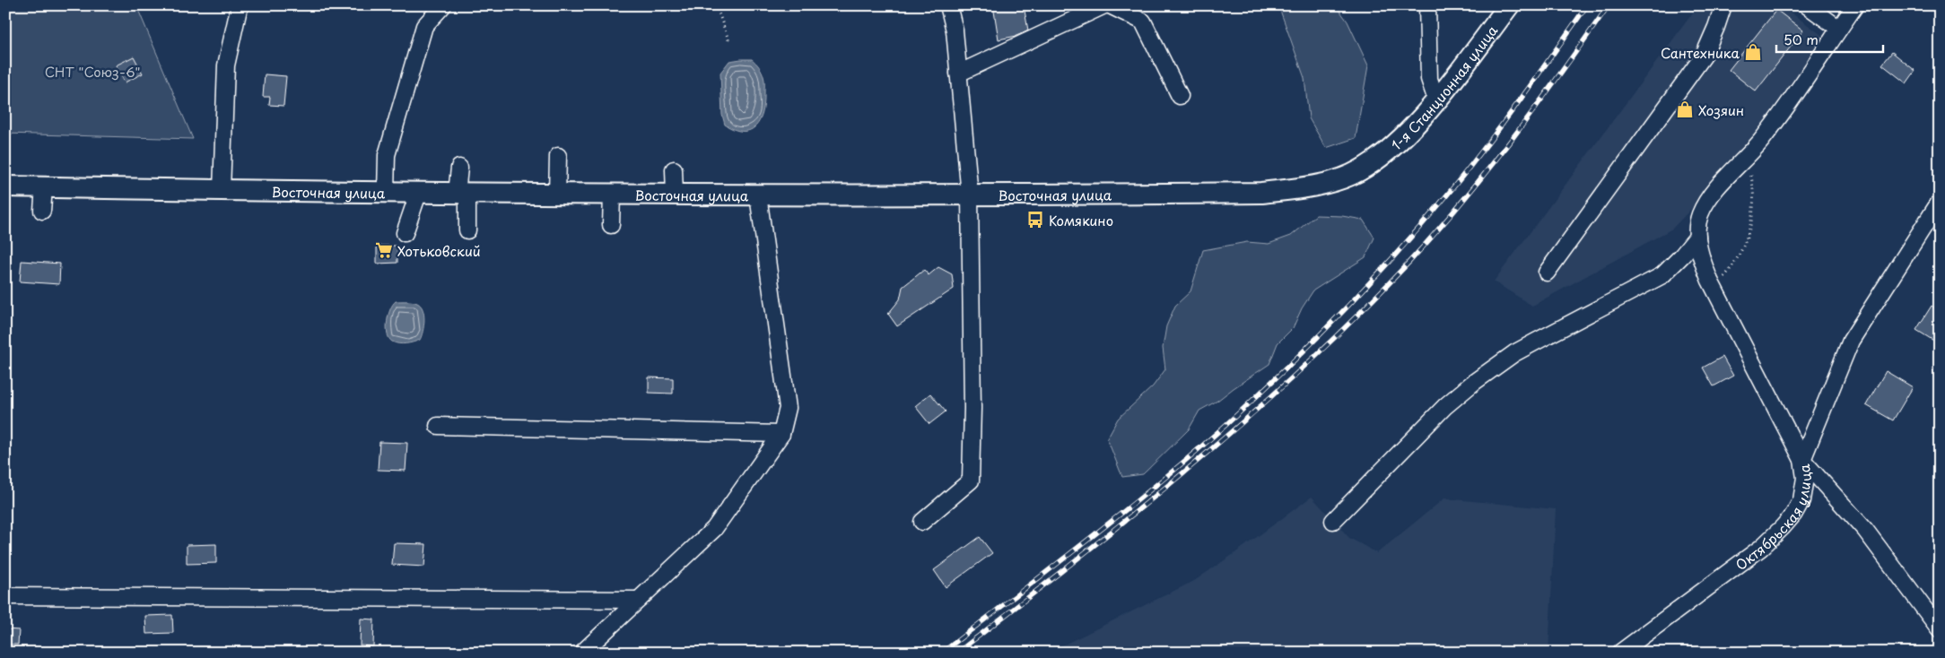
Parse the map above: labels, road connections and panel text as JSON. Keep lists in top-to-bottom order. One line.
{"streets":{"main road":["1-я Станционная улица","Восточная улица"],"street":["Октябрьская улица"]},"crossings":[["1-я Станционная улица","Восточная улица"]],"parks":["СНТ \"Союз-6\""],"places":{"shop":["Сантехника","Хозяин"],"bus stop":["Комякино"],"supermarket":["Хотьковский"]},"scale_bar":"50 m"}
